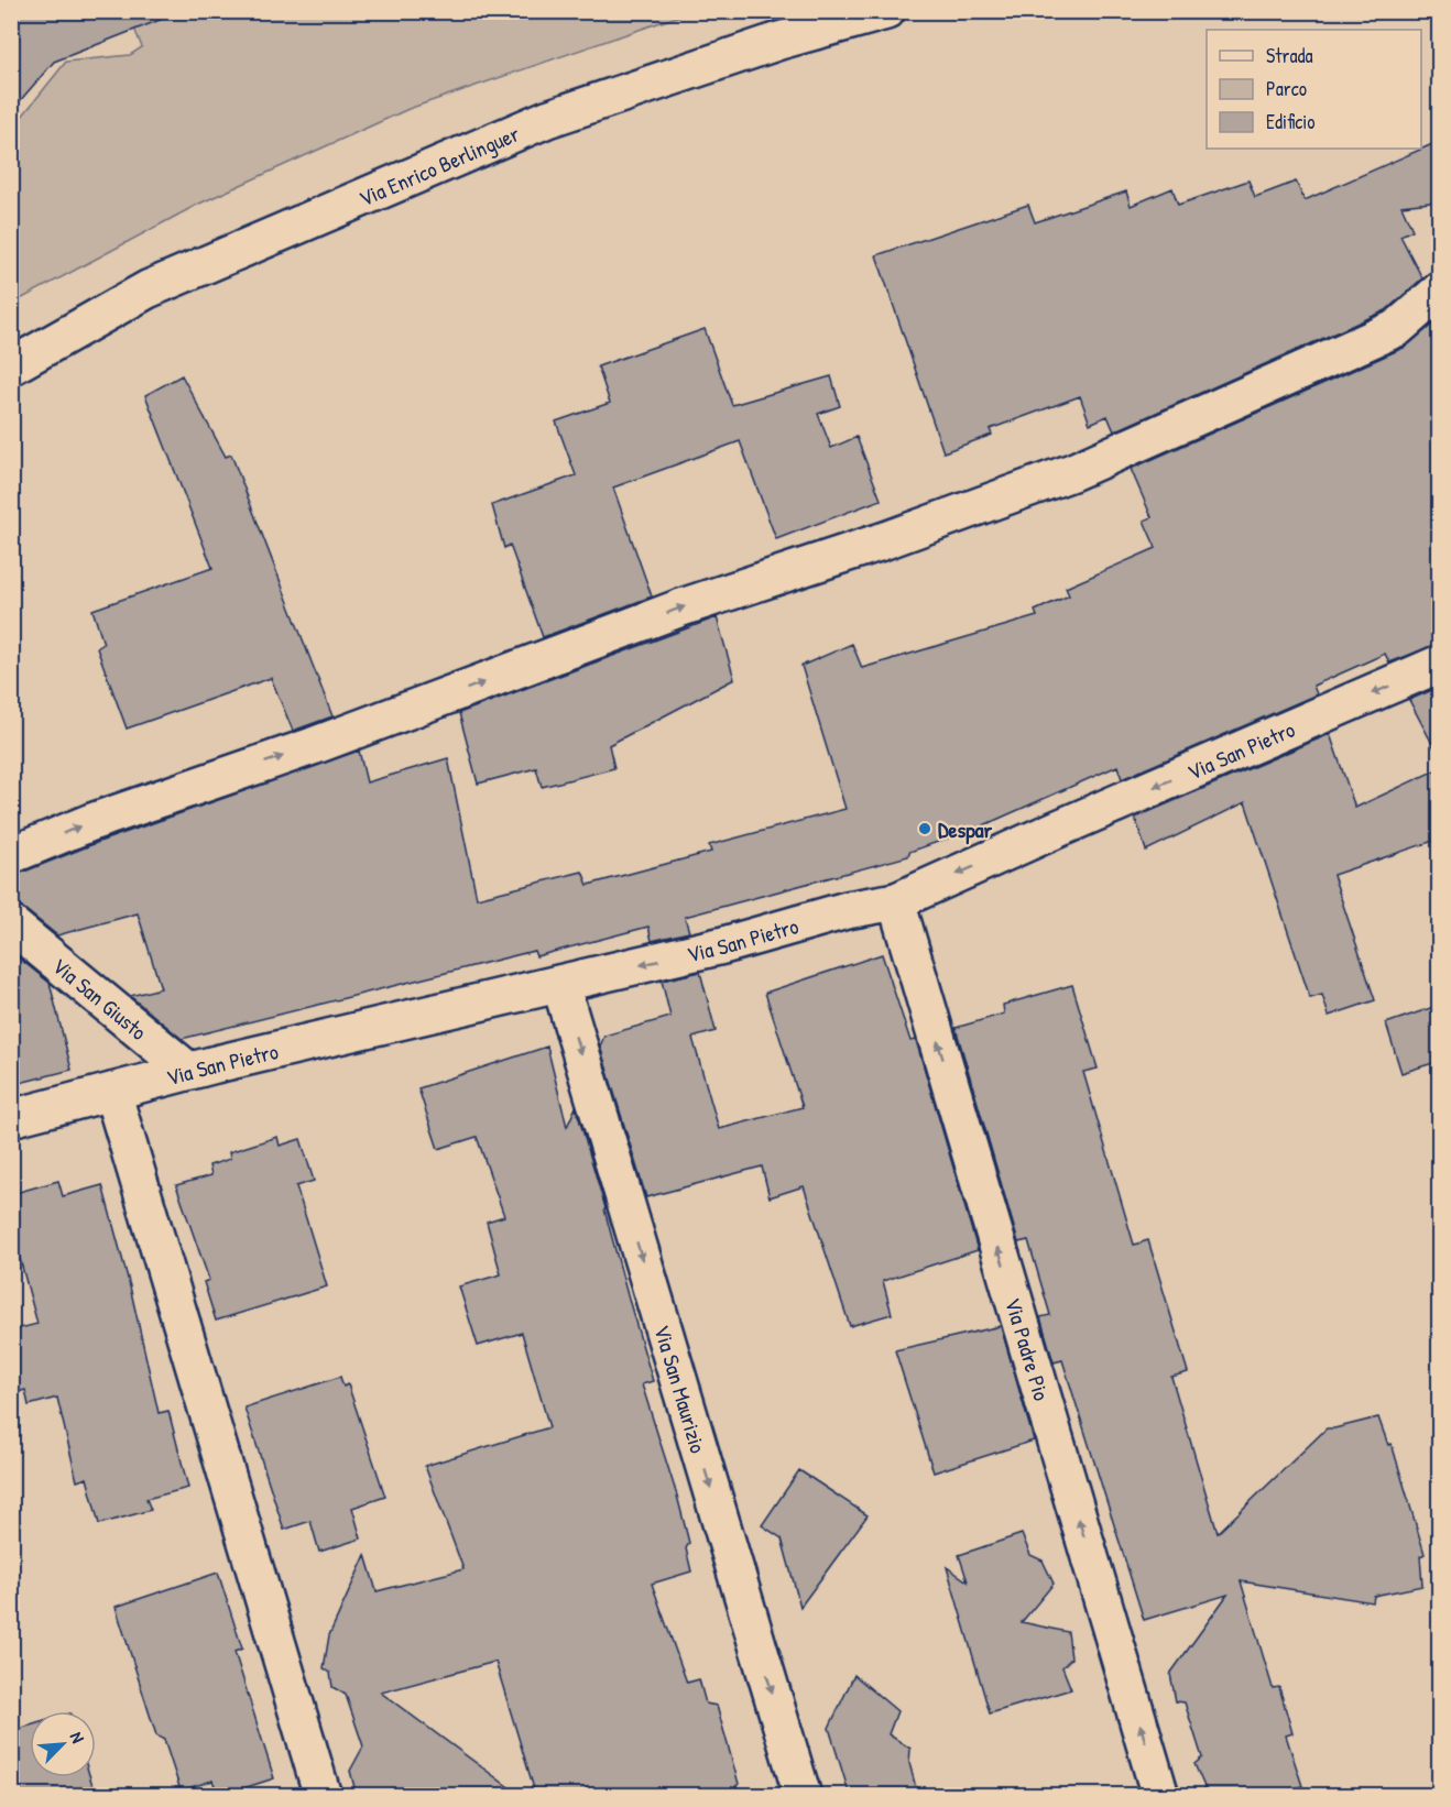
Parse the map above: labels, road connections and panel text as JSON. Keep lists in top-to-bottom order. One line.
{"streets":{"street":["Via Enrico Berlinguer","Via San Pietro","Via San Giusto","Via Padre Pio","Via San Maurizio"]},"crossings":[["Via San Pietro","Via San Giusto"],["Via San Pietro","Via Padre Pio"],["Via San Pietro","Via San Maurizio"]],"one_way":["Via Padre Pio","Via San Maurizio"],"places":["Despar"],"legend":["Strada","Parco","Edificio"],"north":"top right"}
